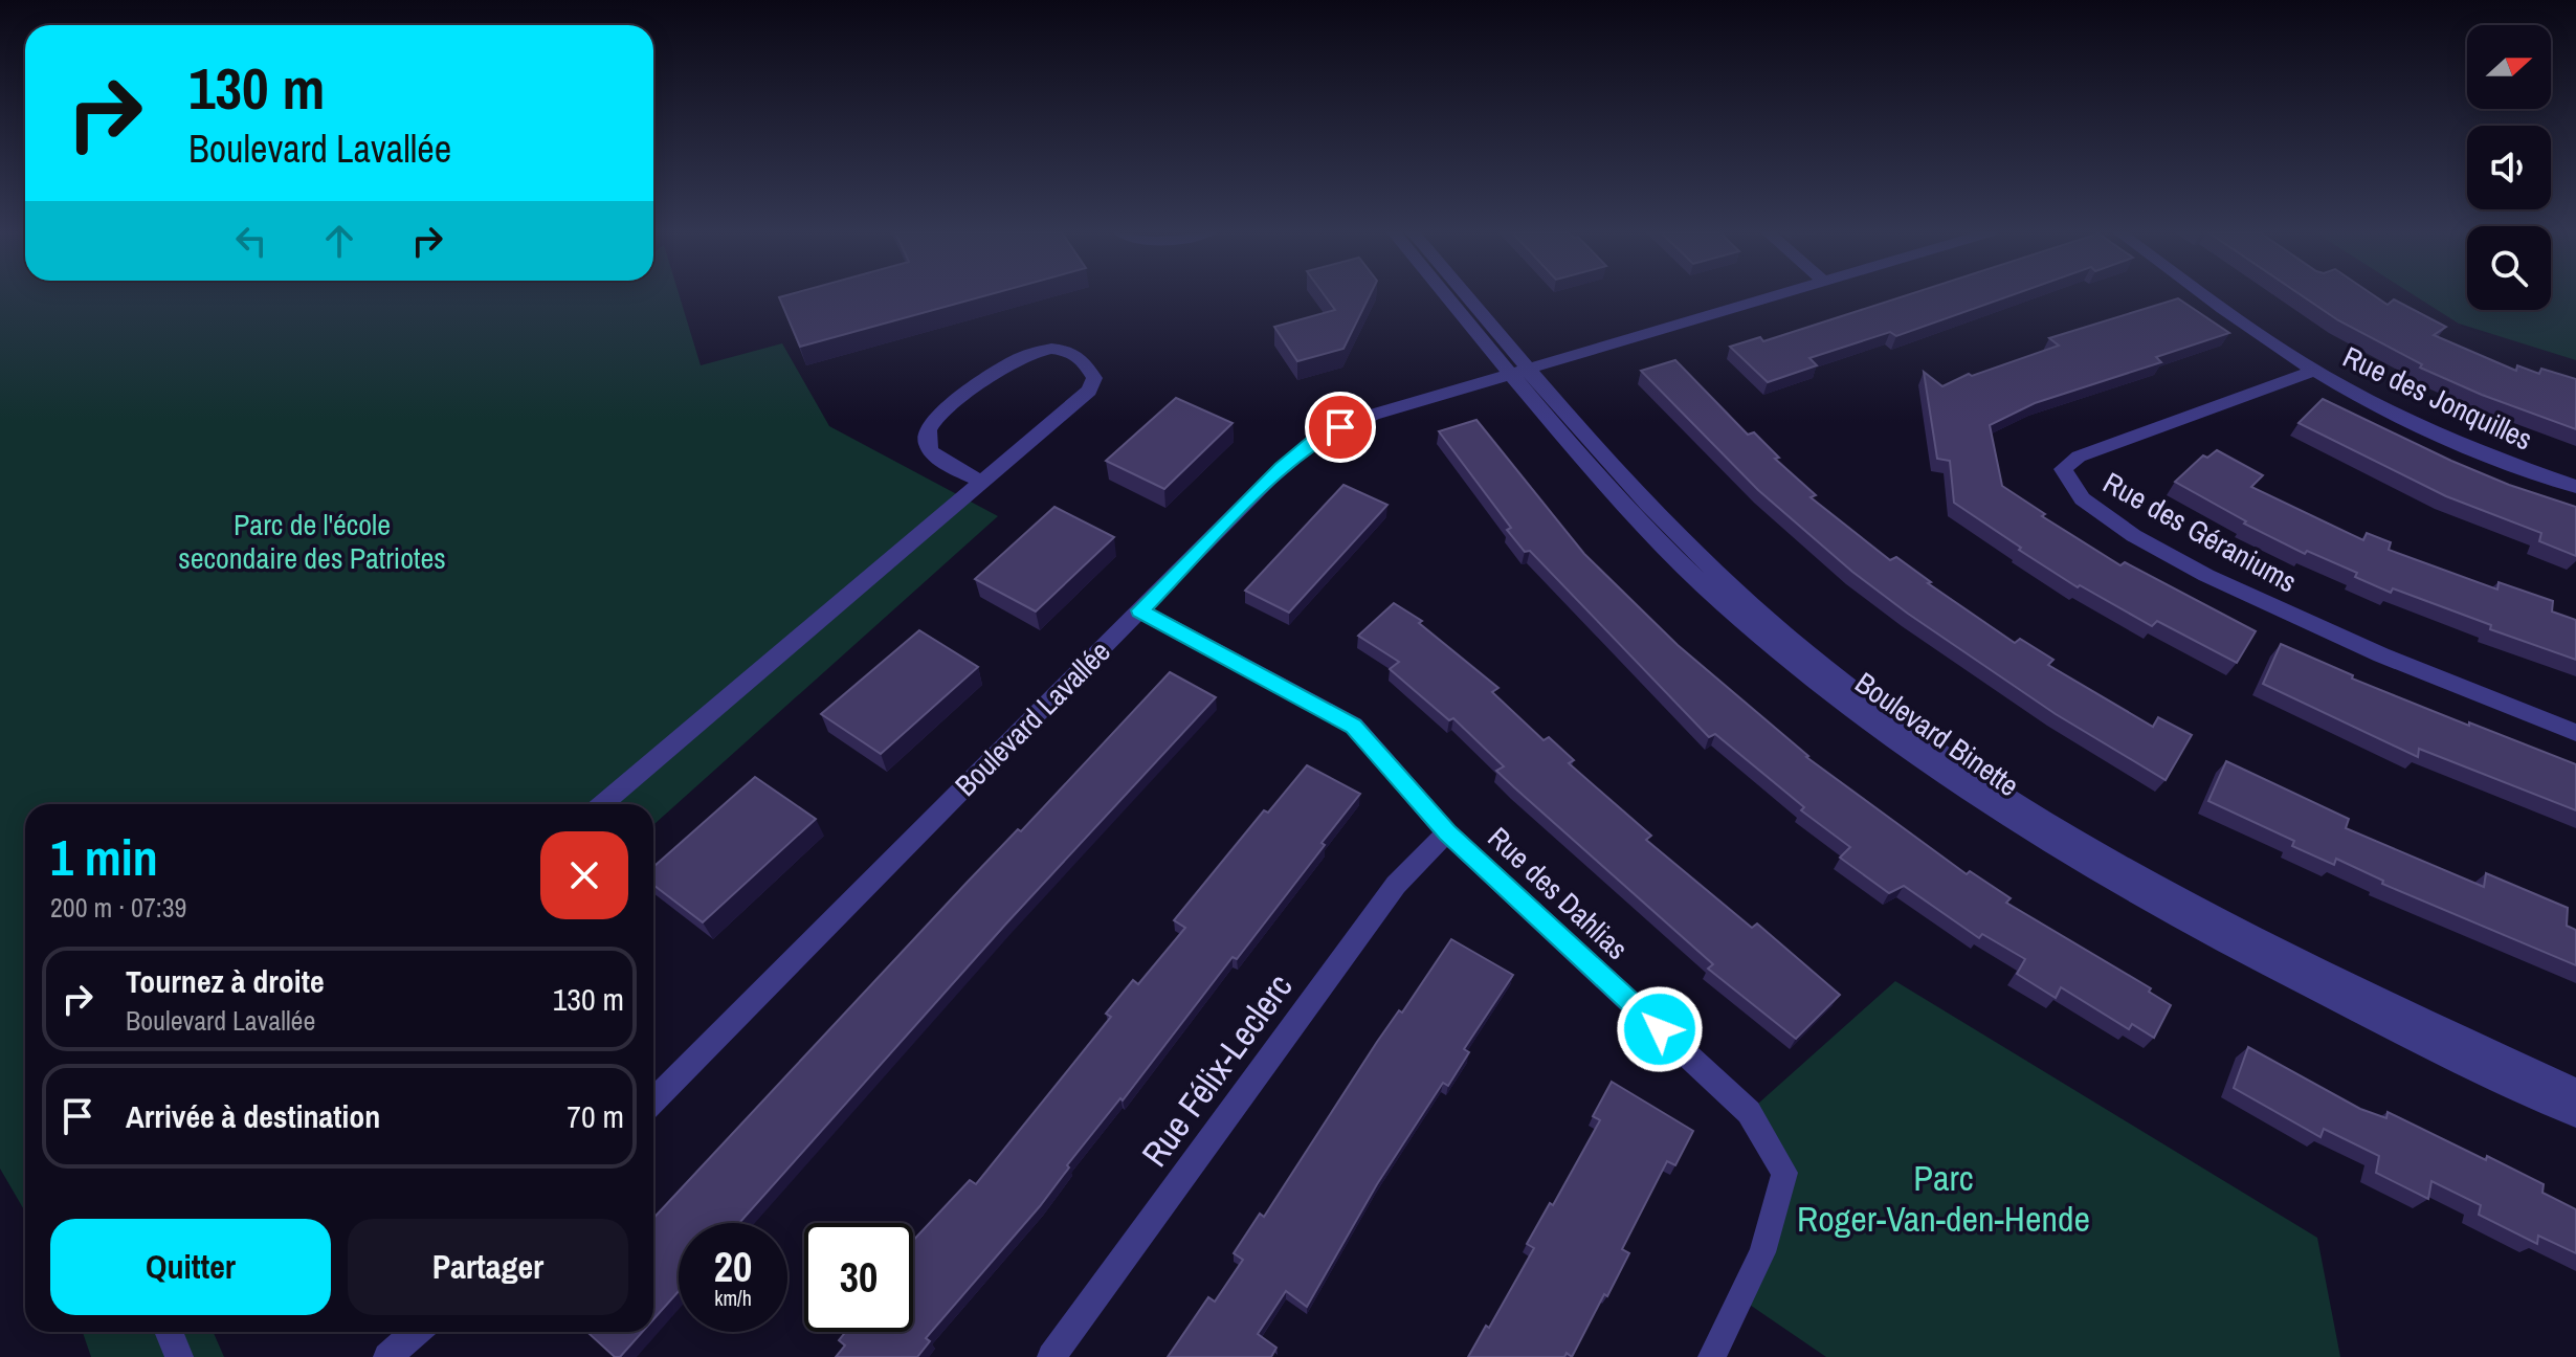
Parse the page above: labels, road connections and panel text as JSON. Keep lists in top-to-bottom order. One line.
{"streets":{"street":["Rue des Jonquilles","Rue des Géraniums","Boulevard Lavallée","Boulevard Binette","Rue des Dahlias","Rue Félix-Leclerc"]},"crossings":[["Rue des Jonquilles","Rue des Géraniums"],["Boulevard Lavallée","Boulevard Binette"],["Boulevard Lavallée","Rue des Dahlias"],["Rue des Dahlias","Rue Félix-Leclerc"]],"parks":["Parc de l'école secondaire des Patriotes","Parc Roger-Van-den-Hende"],"north":"right","page":{"turn":["130 m","Boulevard Lavallée"],"heading":["1 min","200 m · 07:39"],"list":[{"name":"Tournez à droite","note":"Boulevard Lavallée","value":"130 m"},{"name":"Arrivée à destination","value":"70 m"}],"buttons":["Quitter","Partager"],"speed":"20 km/h","limit":"30"}}
